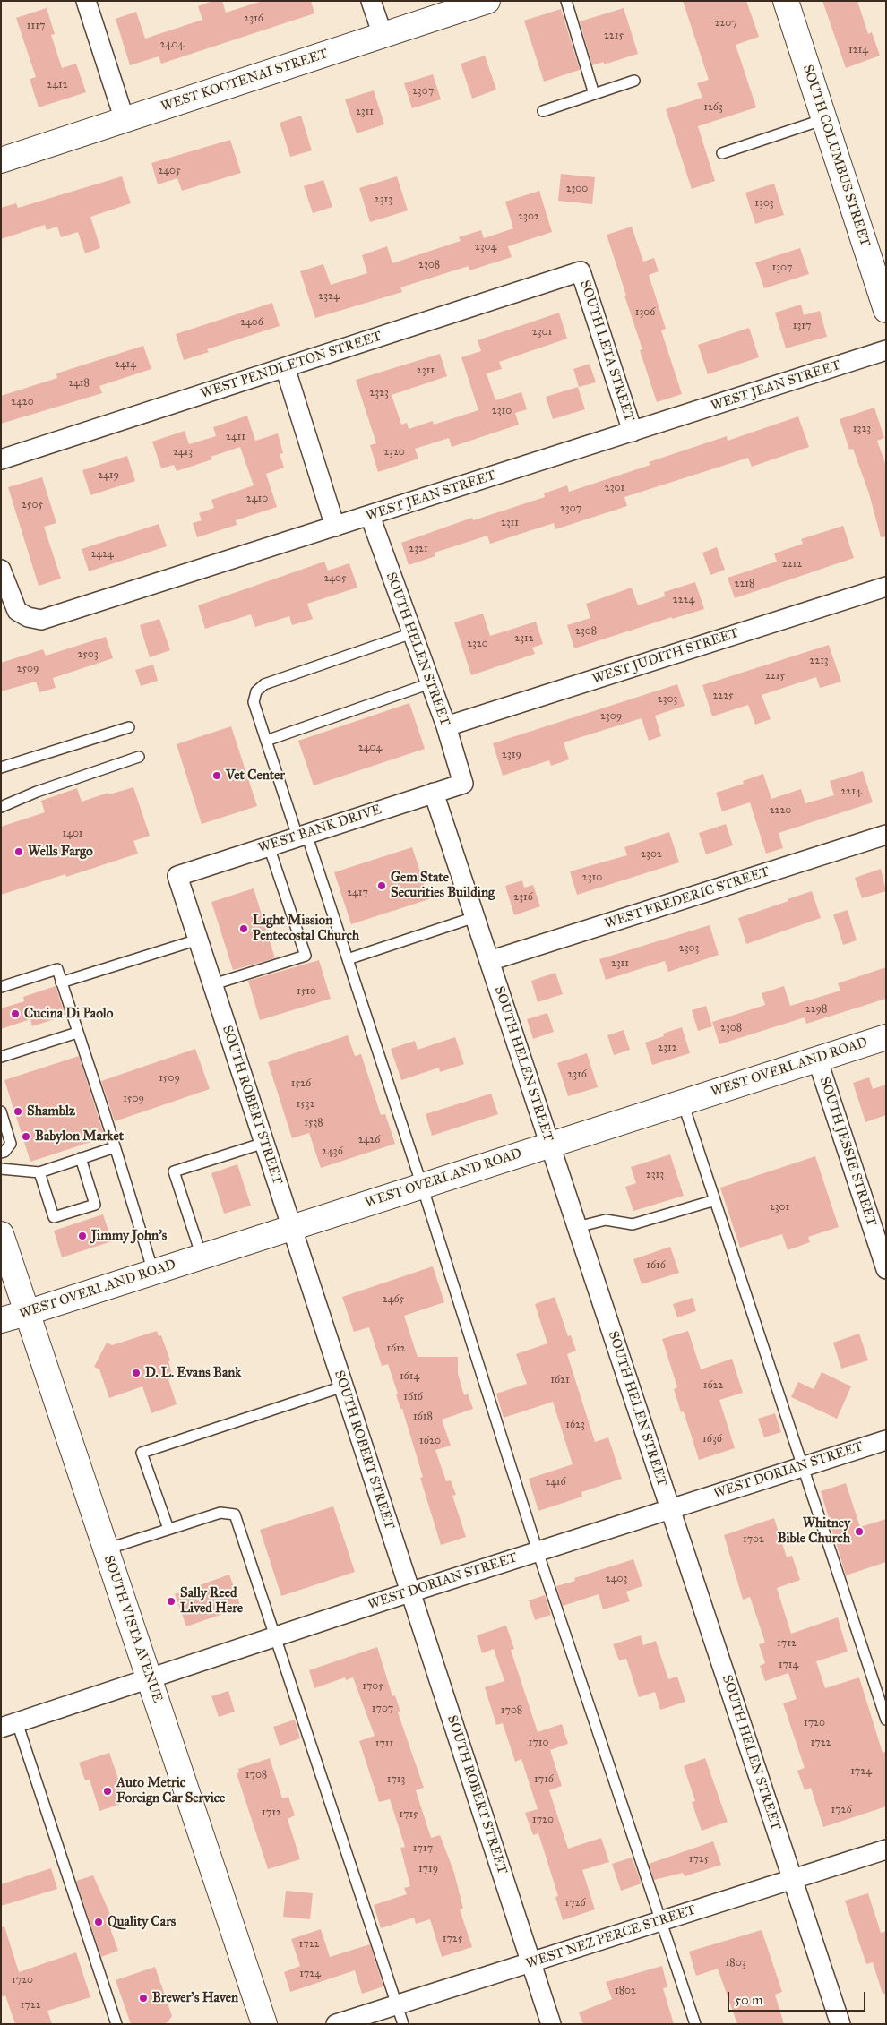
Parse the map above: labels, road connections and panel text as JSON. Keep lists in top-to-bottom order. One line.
{"streets":{"main road":["WEST KOOTENAI STREET","SOUTH COLUMBUS STREET","WEST OVERLAND ROAD","SOUTH VISTA AVENUE"],"street":["SOUTH LETA STREET","WEST PENDLETON STREET","WEST JEAN STREET","SOUTH HELEN STREET","WEST JUDITH STREET","WEST BANK DRIVE","WEST FREDERIC STREET","SOUTH ROBERT STREET","SOUTH JESSIE STREET","WEST DORIAN STREET","WEST NEZ PERCE STREET"]},"crossings":[["SOUTH LETA STREET","WEST PENDLETON STREET"],["SOUTH LETA STREET","WEST JEAN STREET"],["WEST JEAN STREET","SOUTH HELEN STREET"],["SOUTH HELEN STREET","WEST JUDITH STREET"],["SOUTH HELEN STREET","WEST BANK DRIVE"],["SOUTH HELEN STREET","WEST FREDERIC STREET"],["SOUTH HELEN STREET","WEST OVERLAND ROAD"],["SOUTH HELEN STREET","WEST DORIAN STREET"],["SOUTH HELEN STREET","WEST NEZ PERCE STREET"],["WEST BANK DRIVE","SOUTH ROBERT STREET"],["WEST OVERLAND ROAD","SOUTH ROBERT STREET"],["WEST OVERLAND ROAD","SOUTH JESSIE STREET"],["WEST OVERLAND ROAD","SOUTH VISTA AVENUE"],["SOUTH ROBERT STREET","WEST DORIAN STREET"],["SOUTH ROBERT STREET","WEST NEZ PERCE STREET"],["WEST DORIAN STREET","SOUTH VISTA AVENUE"]],"places":["Vet Center","Wells Fargo","Gem State Securities Building","Light Mission Pentecostal Church","Cucina Di Paolo","Shamblz","Babylon Market","Jimmy John's","D. L. Evans Bank","Whitney Bible Church","Sally Reed Lived Here","Auto Metric Foreign Car Service","Quality Cars","Brewer's Haven"],"house_numbers":["2316","2207","1117","2215","2404","1214","2412","2307","1263","2311","2405","2300","2313","1303","2302","2304","2308","1307","2324","1306","2406","1317","2301","2414","2311","2418","2323","2420","2310","1323","2411","2413","2320","2419","2301","2410","2505","2307","2311","2321","2424","2212","2405","2218","2224","2308","2312","2320","2503","2213","2509","2215","2225","2303","2309","2404","2319","2214","2220","1401","2302","2310","2417","2316","2303","2311","1510","2298","2308","2312","2316","1509","1526","1509","1532","1538","2426","2436","2313","2301","1616","2465","1612","1614","1621","1622","1616","1618","1623","1636","1620","2416","1702","2403","1712","1714","1705","1707","1708","1720","1710","1722","1711","1724","1708","1713","1716","1726","1712","1715","1720","1717","1725","1719","1726","1725","1722","1803","1724","1720","1802","1722"],"scale_bar":"50 m"}
